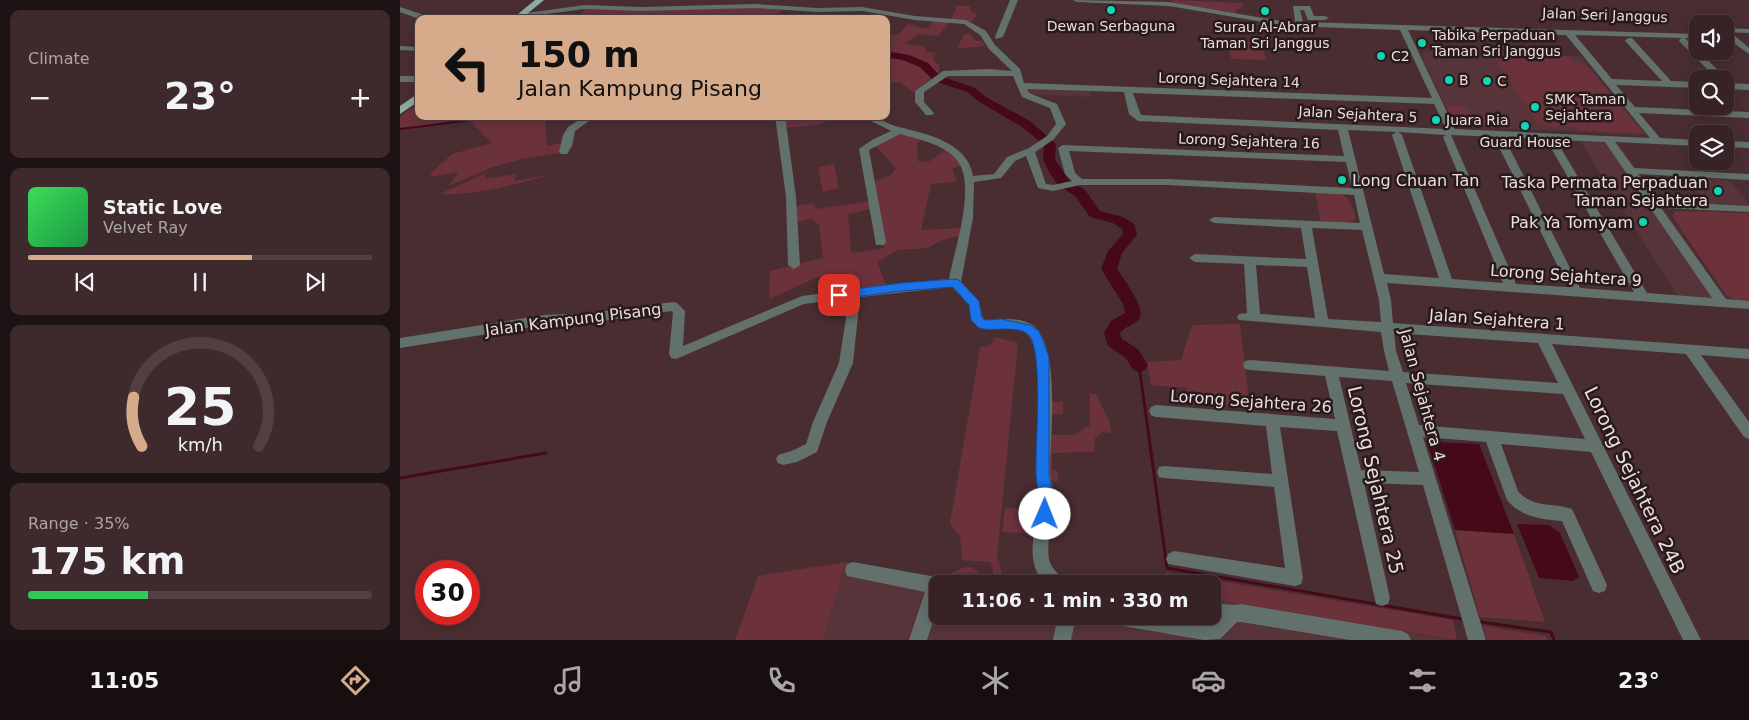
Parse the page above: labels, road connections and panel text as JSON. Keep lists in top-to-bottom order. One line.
{"streets":{"street":["Jalan Seri Janggus","Lorong Sejahtera 14","Jalan Sejahtera 5","Lorong Sejahtera 16","Lorong Sejahtera 9","Jalan Kampung Pisang","Jalan Sejahtera 1","Jalan Sejahtera 4","Lorong Sejahtera 26","Lorong Sejahtera 25","Lorong Sejahtera 24B"]},"crossings":[["Lorong Sejahtera 14","Jalan Sejahtera 5"],["Jalan Sejahtera 5","Jalan Sejahtera 4"],["Lorong Sejahtera 16","Jalan Sejahtera 4"],["Lorong Sejahtera 9","Jalan Sejahtera 4"],["Jalan Sejahtera 1","Jalan Sejahtera 4"],["Jalan Sejahtera 1","Lorong Sejahtera 24B"],["Lorong Sejahtera 26","Lorong Sejahtera 25"]],"places":["Dewan Serbaguna","Surau Al-Abrar Taman Sri Janggus","Tabika Perpaduan Taman Sri Janggus","C2","B","C","SMK Taman Sejahtera","Juara Ria","Guard House","Long Chuan Tan","Taska Permata Perpaduan Taman Sejahtera","Pak Ya Tomyam"],"page":{"tile":["Climate",["Range · 35%","175 km"]],"turn":["150 m","Jalan Kampung Pisang"],"heat":["−","23°","+"],"song":["Static Love","Velvet Ray"],"limit":"30","trip":"11:06 · 1 min · 330 m","tabs":["11:05","23°"],"gauge":["25","km/h"]}}
